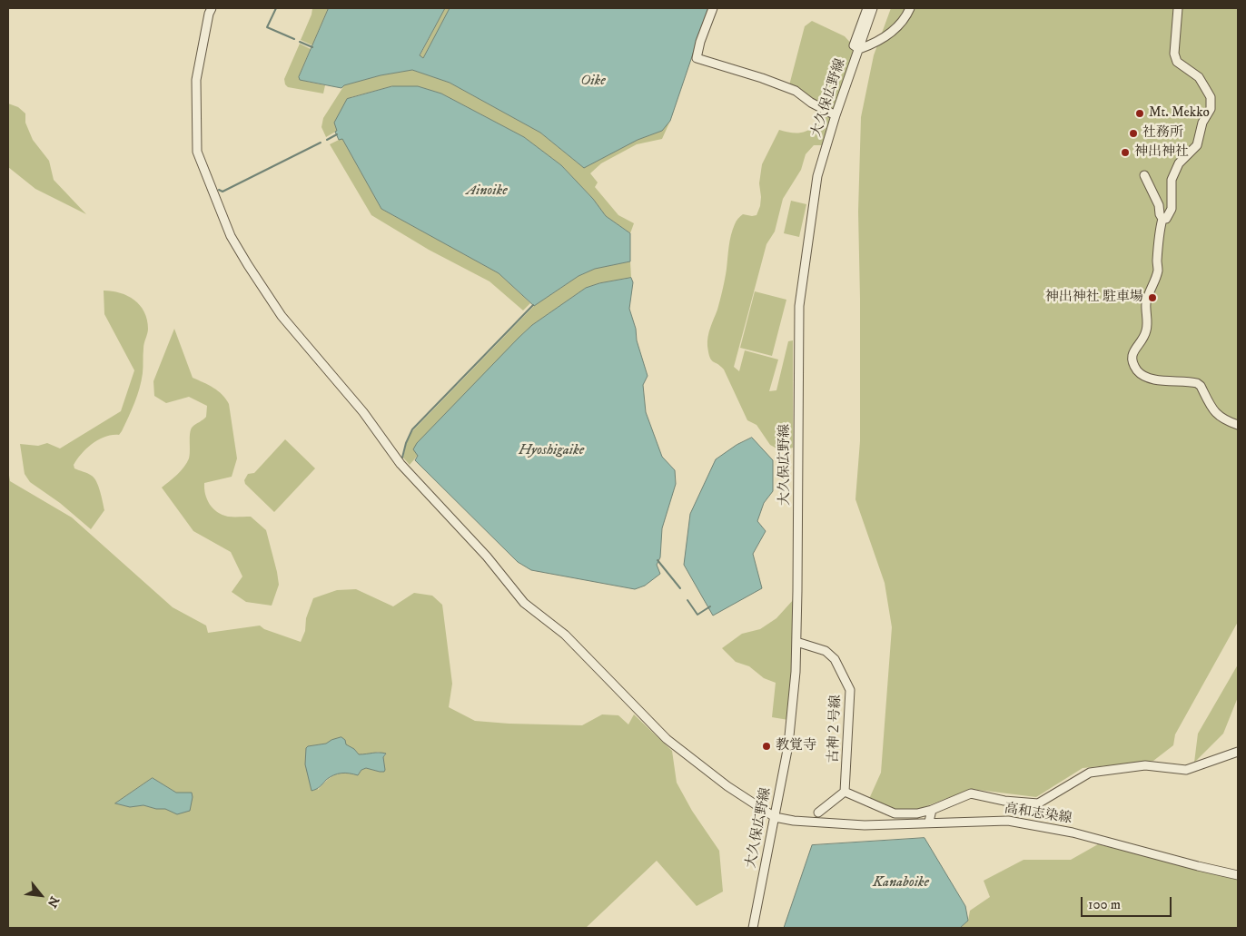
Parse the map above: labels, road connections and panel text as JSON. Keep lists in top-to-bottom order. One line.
{"streets":{"street":["大久保広野線","古神２号線","高和志染線"]},"crossings":[["大久保広野線","古神２号線"],["大久保広野線","高和志染線"]],"water":["Oike","Ainoike","Hyoshigaike","Kanaboike"],"places":["Mt. Mekko","社務所","神出神社","神出神社 駐車場","教覚寺"],"scale_bar":"100 m","north":"bottom right"}
